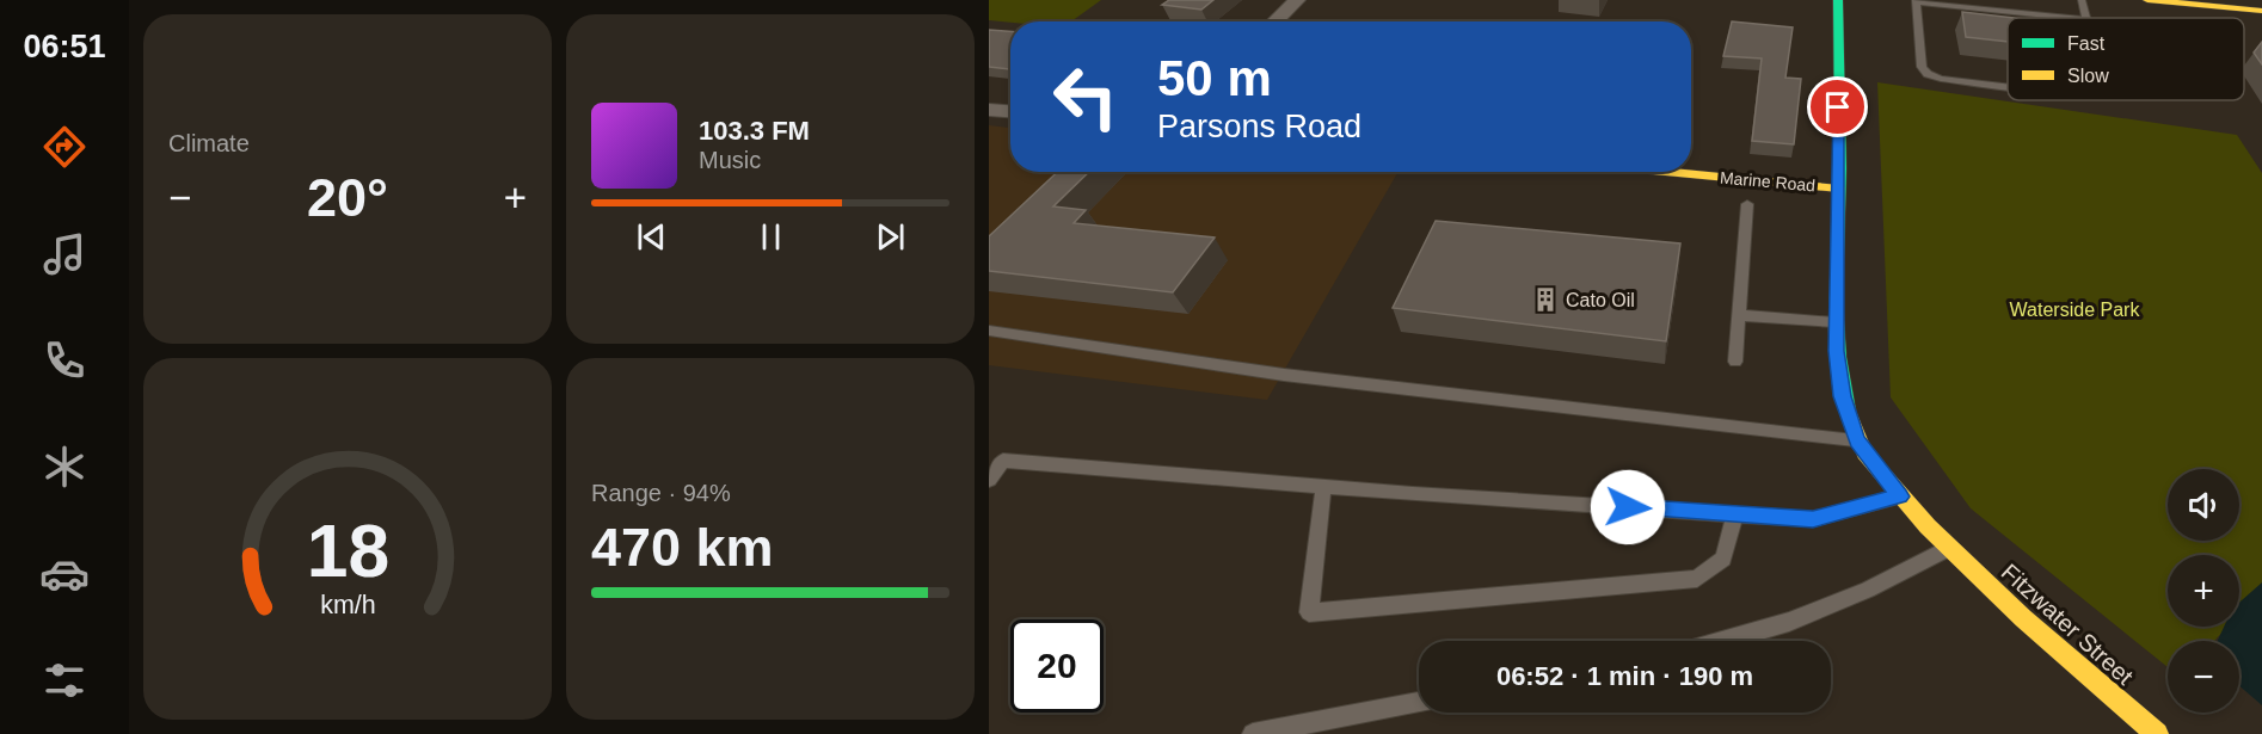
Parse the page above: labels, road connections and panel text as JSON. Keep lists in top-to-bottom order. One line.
{"streets":{"street":["Marine Road","Fitzwater Street"]},"crossings":[["Marine Road","Fitzwater Street"]],"parks":["Waterside Park"],"places":{"building":["Cato Oil"]},"legend":["Fast","Slow"],"page":{"tabs":"06:51","tile":["Climate",["Range · 94%","470 km"]],"turn":["50 m","Parsons Road"],"song":["103.3 FM","Music"],"heat":["−","20°","+"],"map_buttons":["+","−"],"limit":"20","trip":"06:52 · 1 min · 190 m","gauge":["18","km/h"]}}
